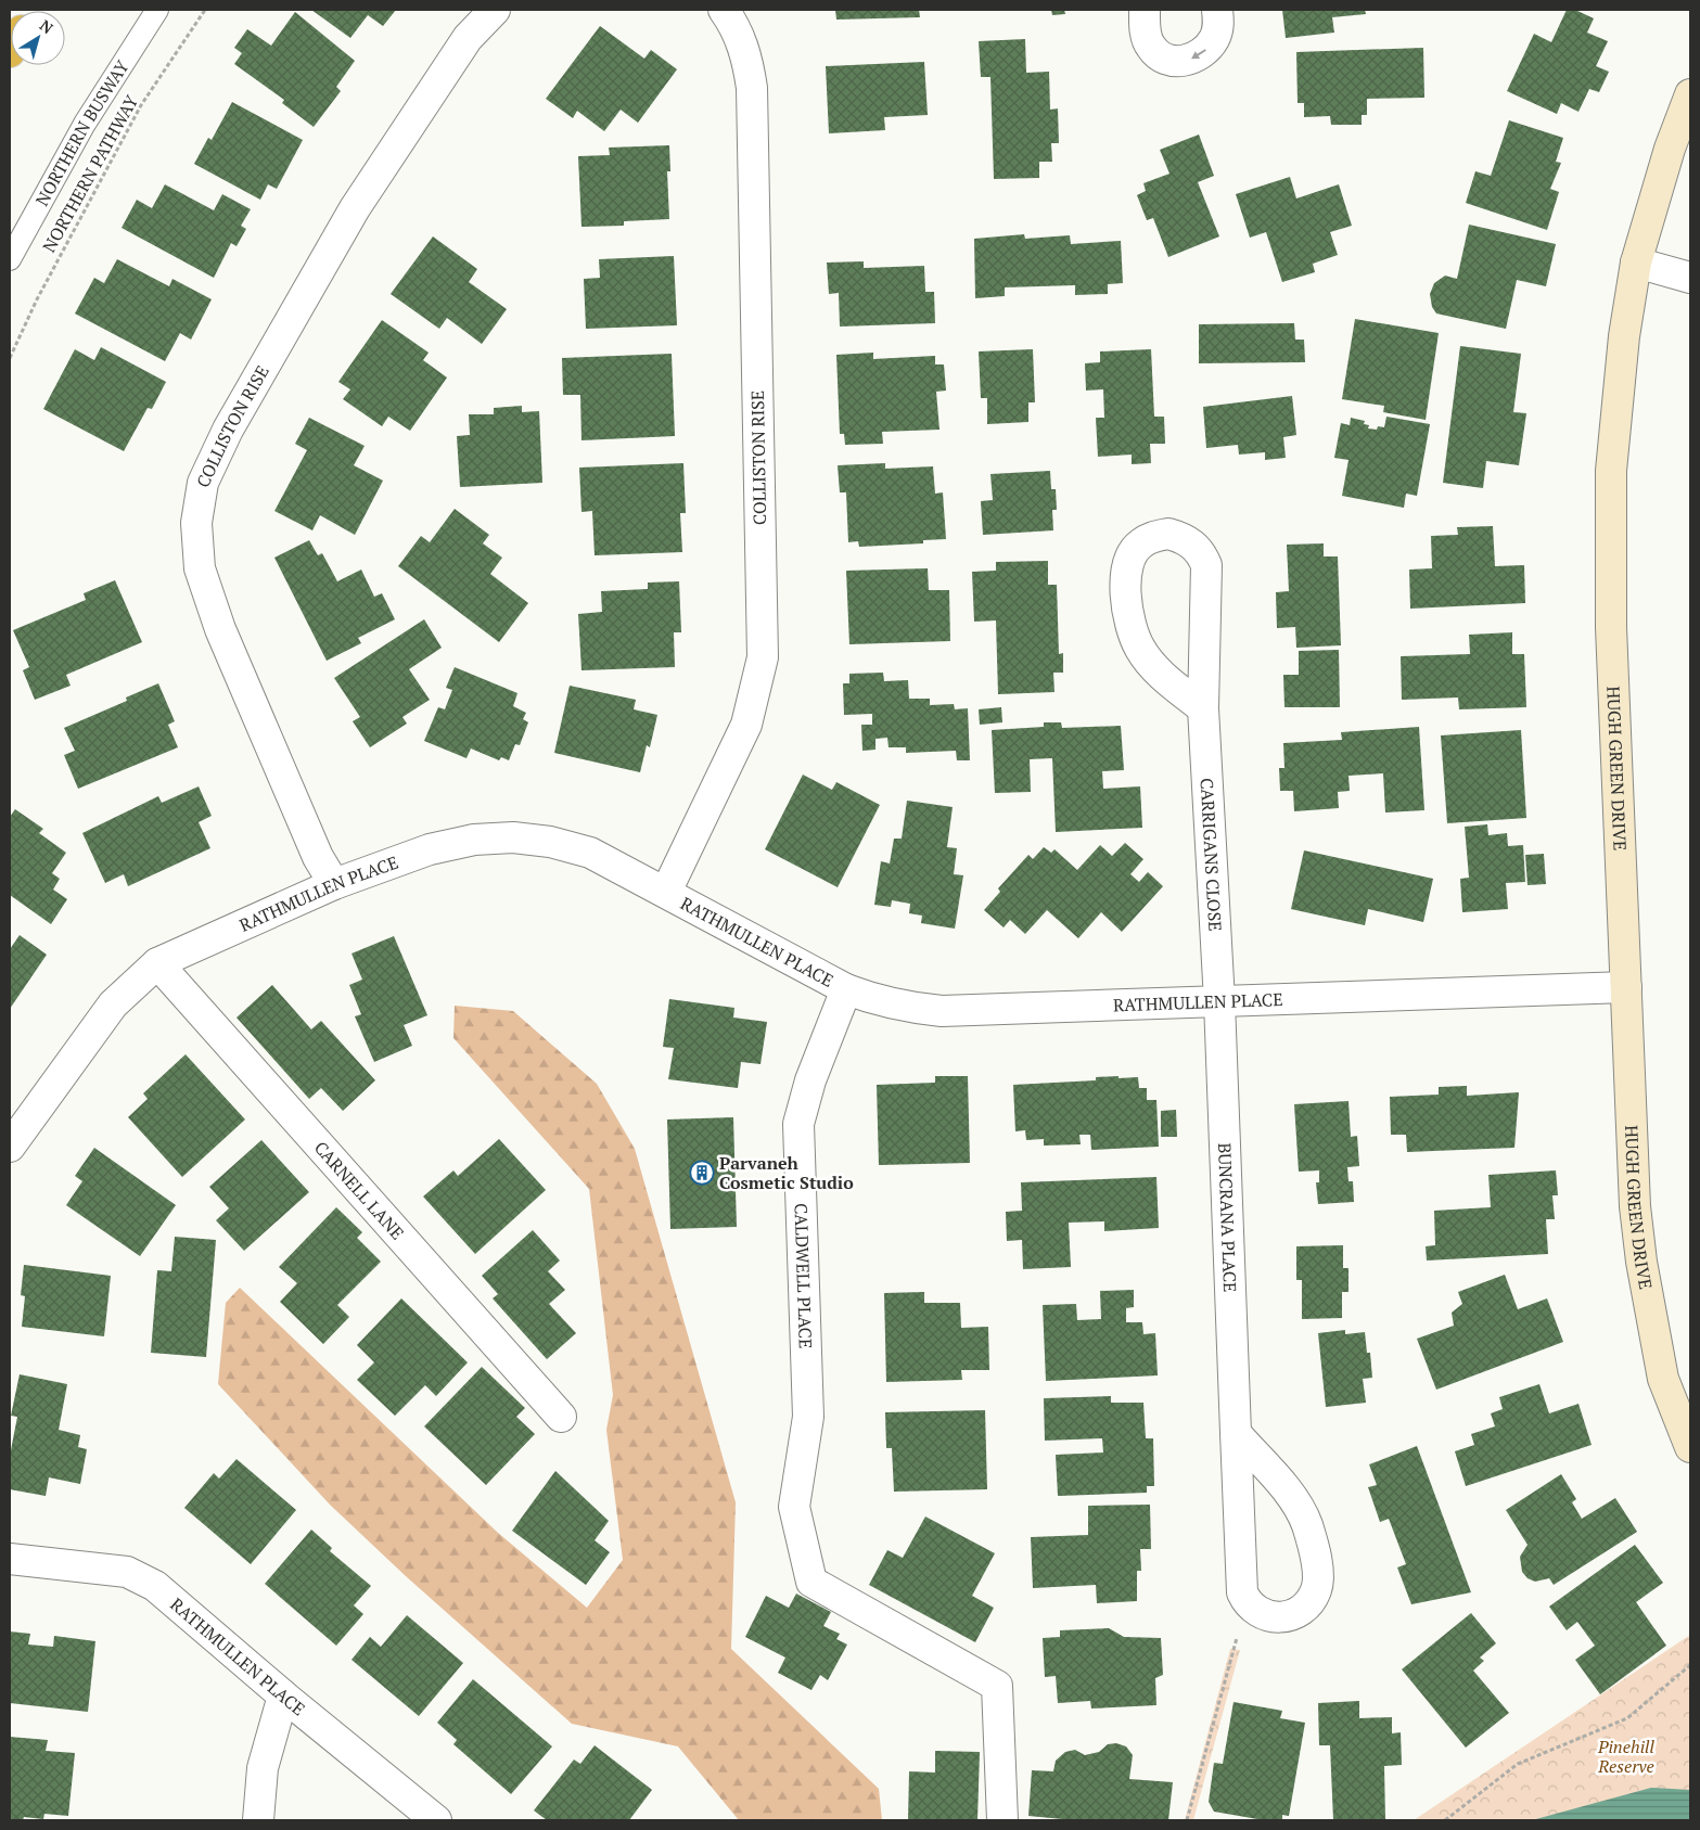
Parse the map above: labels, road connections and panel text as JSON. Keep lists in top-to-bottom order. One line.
{"streets":{"main road":["HUGH GREEN DRIVE"],"street":["COLLISTON RISE","CARRIGANS CLOSE","RATHMULLEN PLACE","CARNELL LANE","BUNCRANA PLACE","CALDWELL PLACE"],"lane":["NORTHERN BUSWAY"],"path":["NORTHERN PATHWAY"]},"crossings":[["COLLISTON RISE","RATHMULLEN PLACE"],["HUGH GREEN DRIVE","RATHMULLEN PLACE"],["CARRIGANS CLOSE","RATHMULLEN PLACE"],["CARRIGANS CLOSE","BUNCRANA PLACE"],["RATHMULLEN PLACE","CARNELL LANE"],["RATHMULLEN PLACE","BUNCRANA PLACE"],["RATHMULLEN PLACE","CALDWELL PLACE"]],"parks":["Pinehill Reserve"],"places":{"building":["Parvaneh Cosmetic Studio"]},"north":"top right"}
